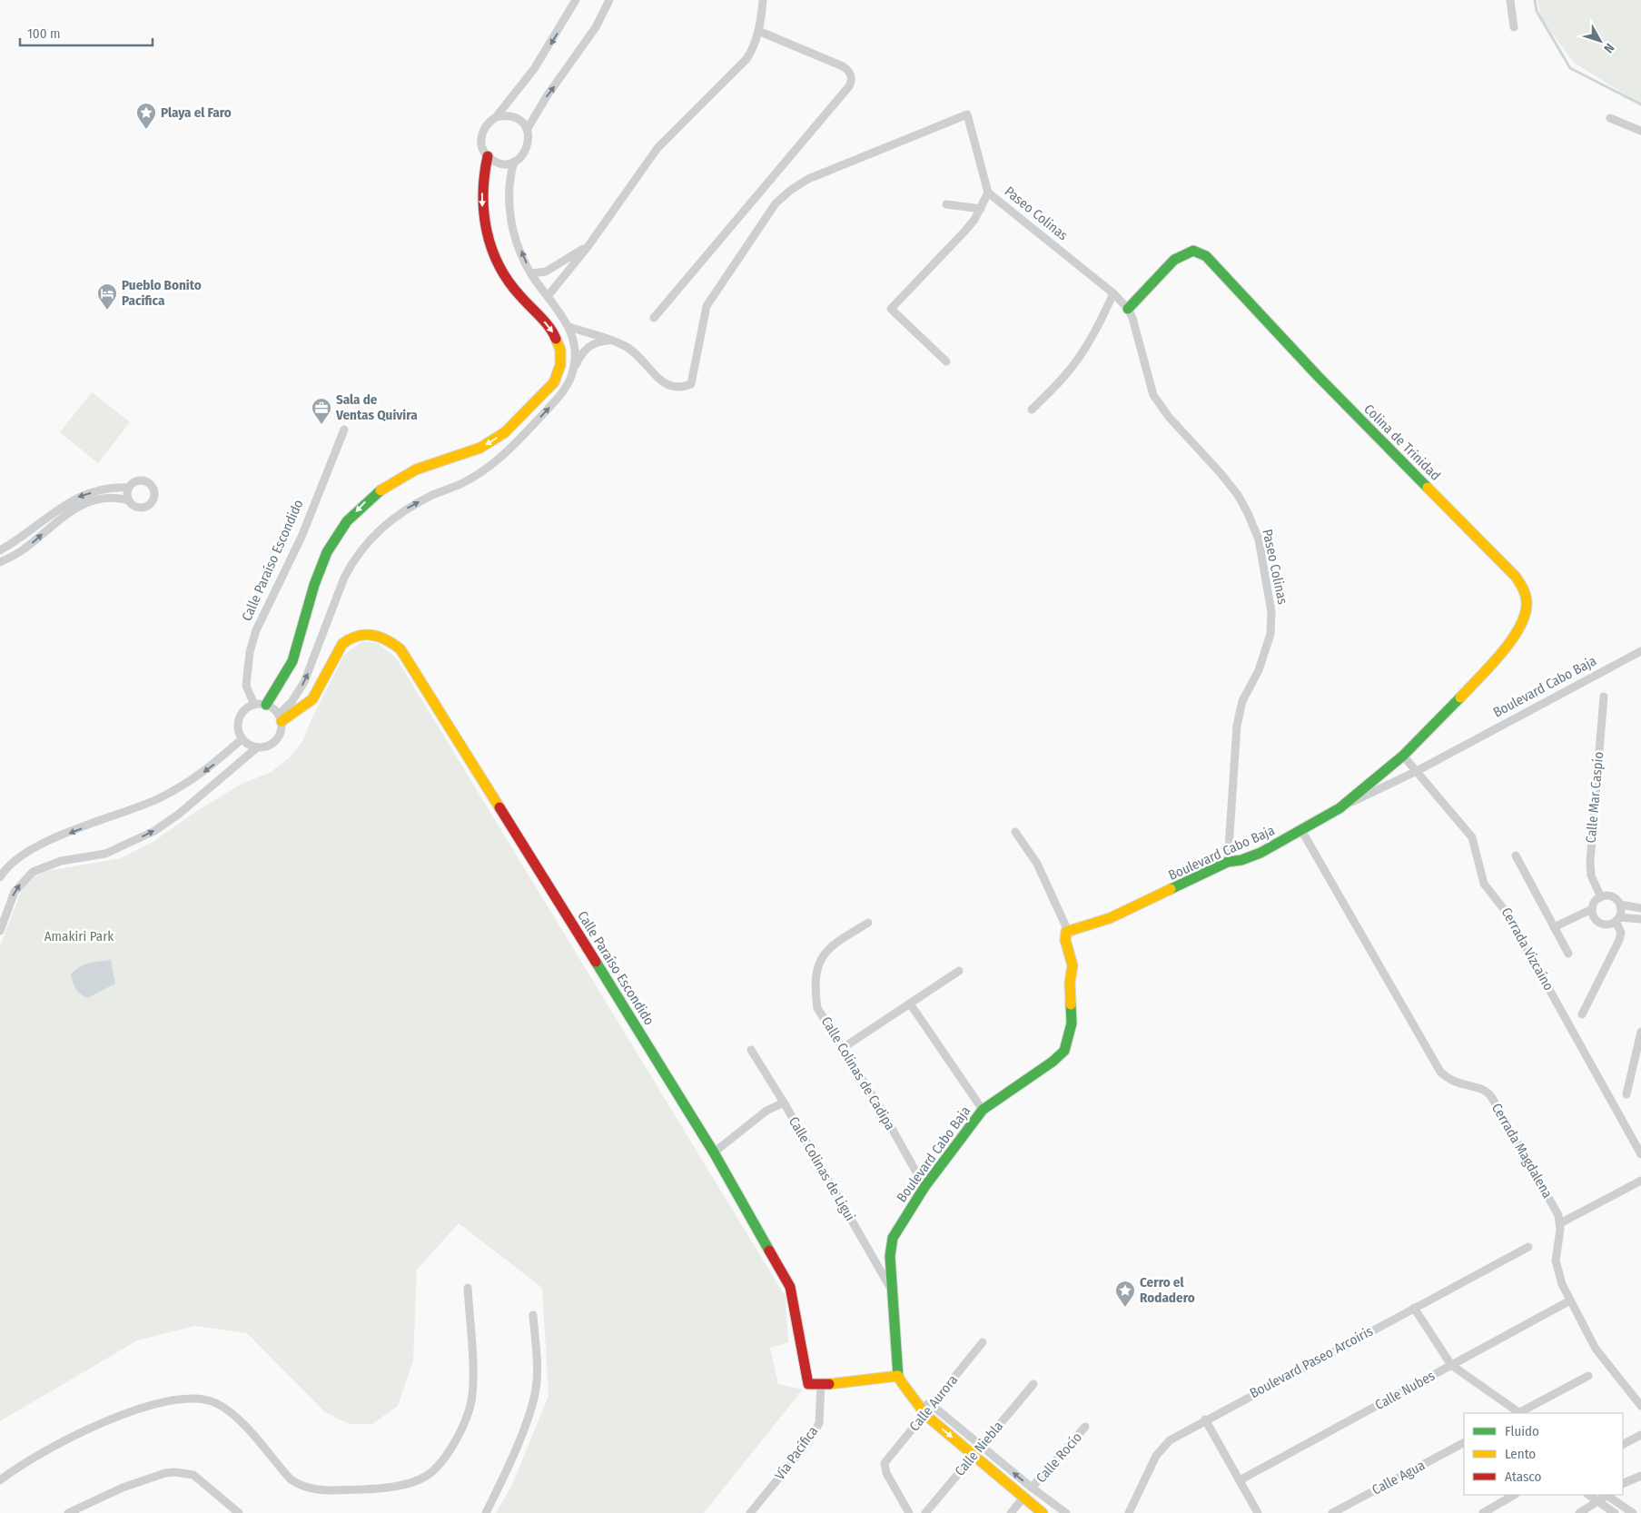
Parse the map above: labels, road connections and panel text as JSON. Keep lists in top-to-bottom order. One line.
{"streets":{"street":["Paseo Colinas","Colina de Trinidad","Calle Paraíso Escondido","Boulevard Cabo Baja","Calle Mar Caspio","Cerrada Vizcaíno","Calle Colinas de Cadipa","Cerrada Magdalena","Calle Colinas de Ligui","Boulevard Paseo Arcoiris","Calle Nubes","Calle Aurora","Calle Niebla","Vía Pacífica","Calle Rocío","Calle Agua"]},"crossings":[["Paseo Colinas","Colina de Trinidad"],["Paseo Colinas","Boulevard Cabo Baja"],["Colina de Trinidad","Boulevard Cabo Baja"],["Calle Paraíso Escondido","Vía Pacífica"],["Boulevard Cabo Baja","Cerrada Vizcaíno"],["Boulevard Cabo Baja","Calle Colinas de Cadipa"],["Boulevard Cabo Baja","Cerrada Magdalena"],["Boulevard Cabo Baja","Calle Colinas de Ligui"]],"parks":["Amakiri Park"],"places":{"place":["Playa el Faro","Cerro el Rodadero"],"hotel":["Pueblo Bonito Pacifica"],"office":["Sala de Ventas Quivira"]},"legend":["Fluido","Lento","Atasco"],"scale_bar":"100 m","north":"bottom right"}
